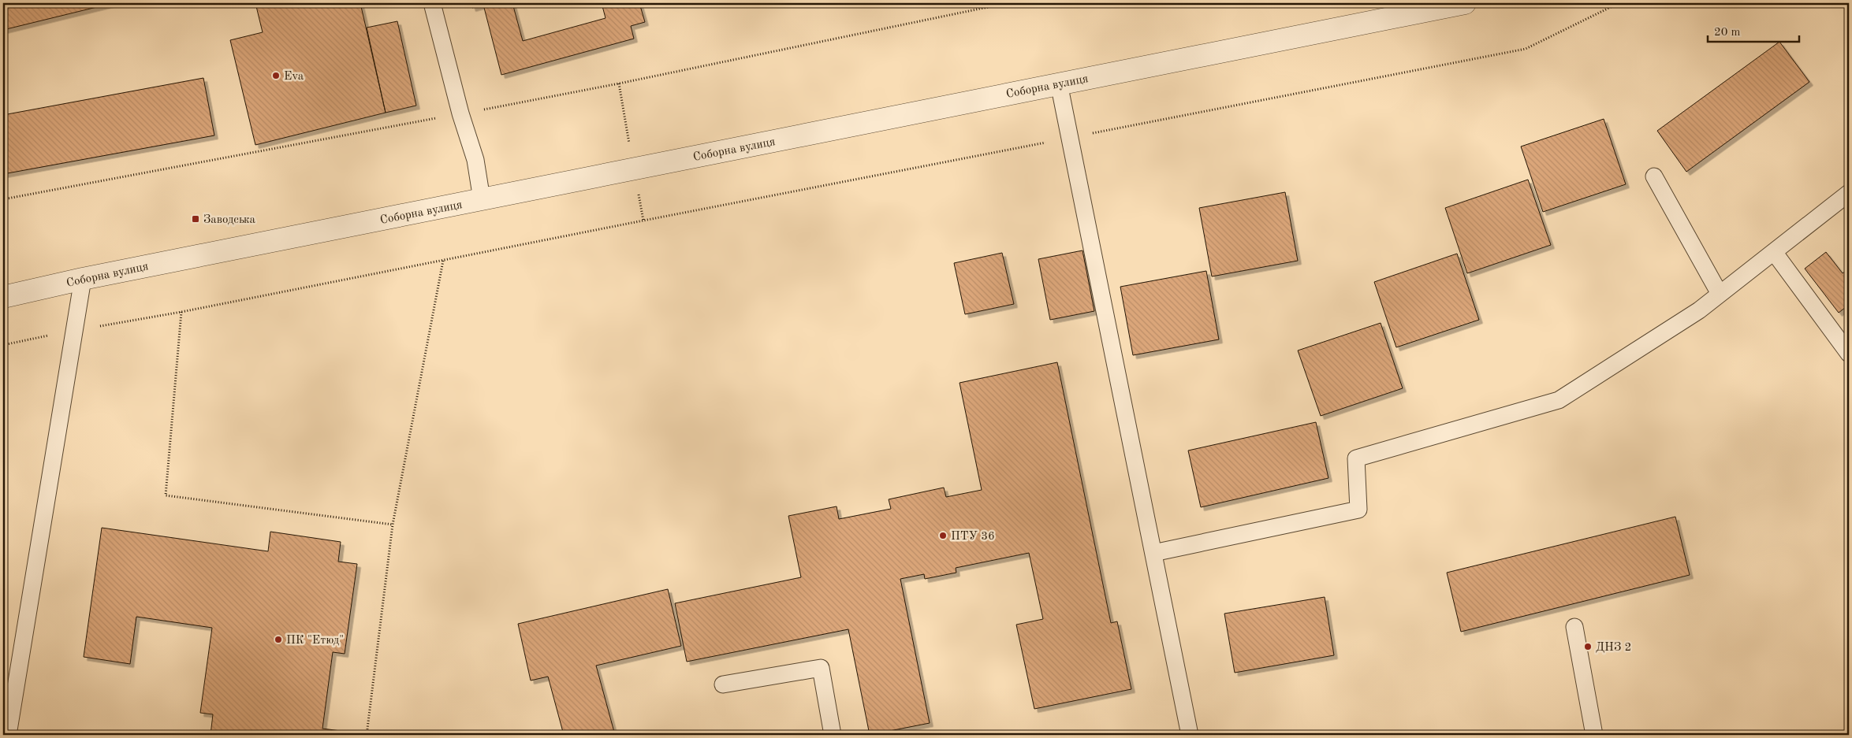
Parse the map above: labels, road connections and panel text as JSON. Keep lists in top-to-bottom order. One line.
{"streets":{"street":["Соборна вулиця"]},"places":{"other":["Eva","ПТУ 36","ПК \"Етюд\"","ДНЗ 2"],"transit":["Заводська"]},"scale_bar":"20 m"}
